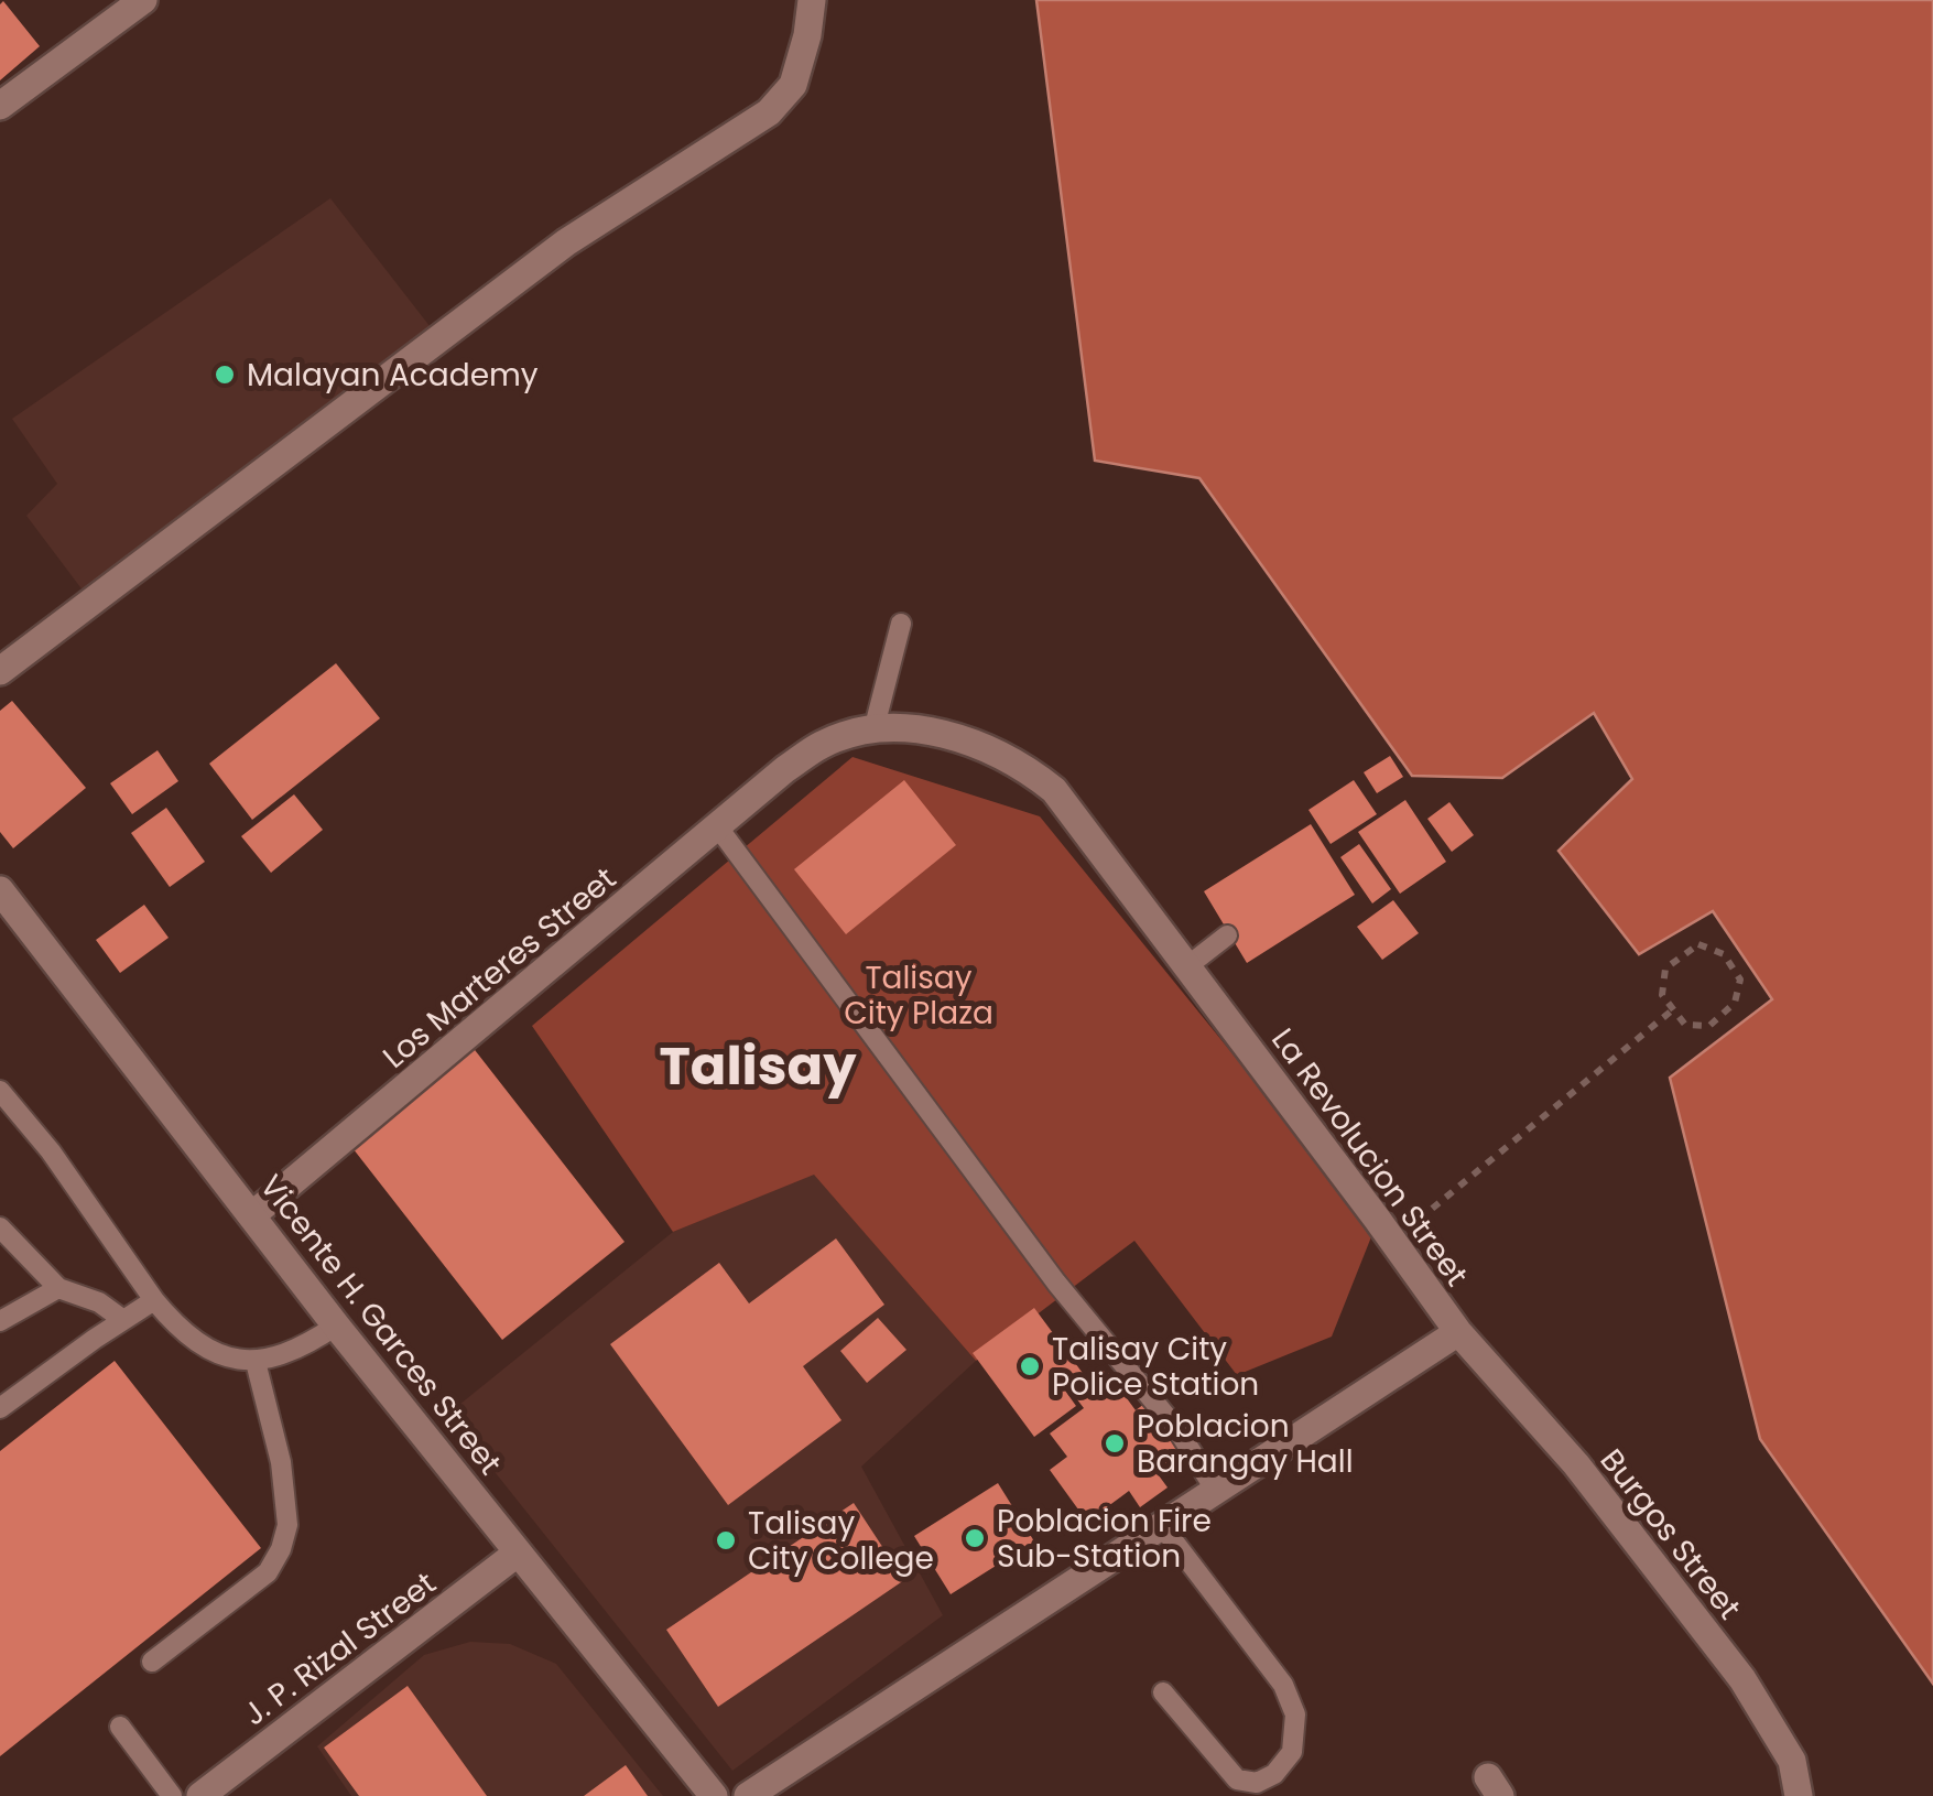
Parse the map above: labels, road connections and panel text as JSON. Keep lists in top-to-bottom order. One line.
{"streets":{"street":["Los Marteres Street","La Revolucion Street","Vicente H. Garces Street","Burgos Street","J. P. Rizal Street"]},"crossings":[["Los Marteres Street","La Revolucion Street"],["Los Marteres Street","Vicente H. Garces Street"],["La Revolucion Street","Burgos Street"],["Vicente H. Garces Street","J. P. Rizal Street"]],"districts":["Talisay"],"parks":["Talisay City Plaza"],"places":["Malayan Academy","Talisay City Police Station","Poblacion Barangay Hall","Poblacion Fire Sub-Station","Talisay City College"]}
